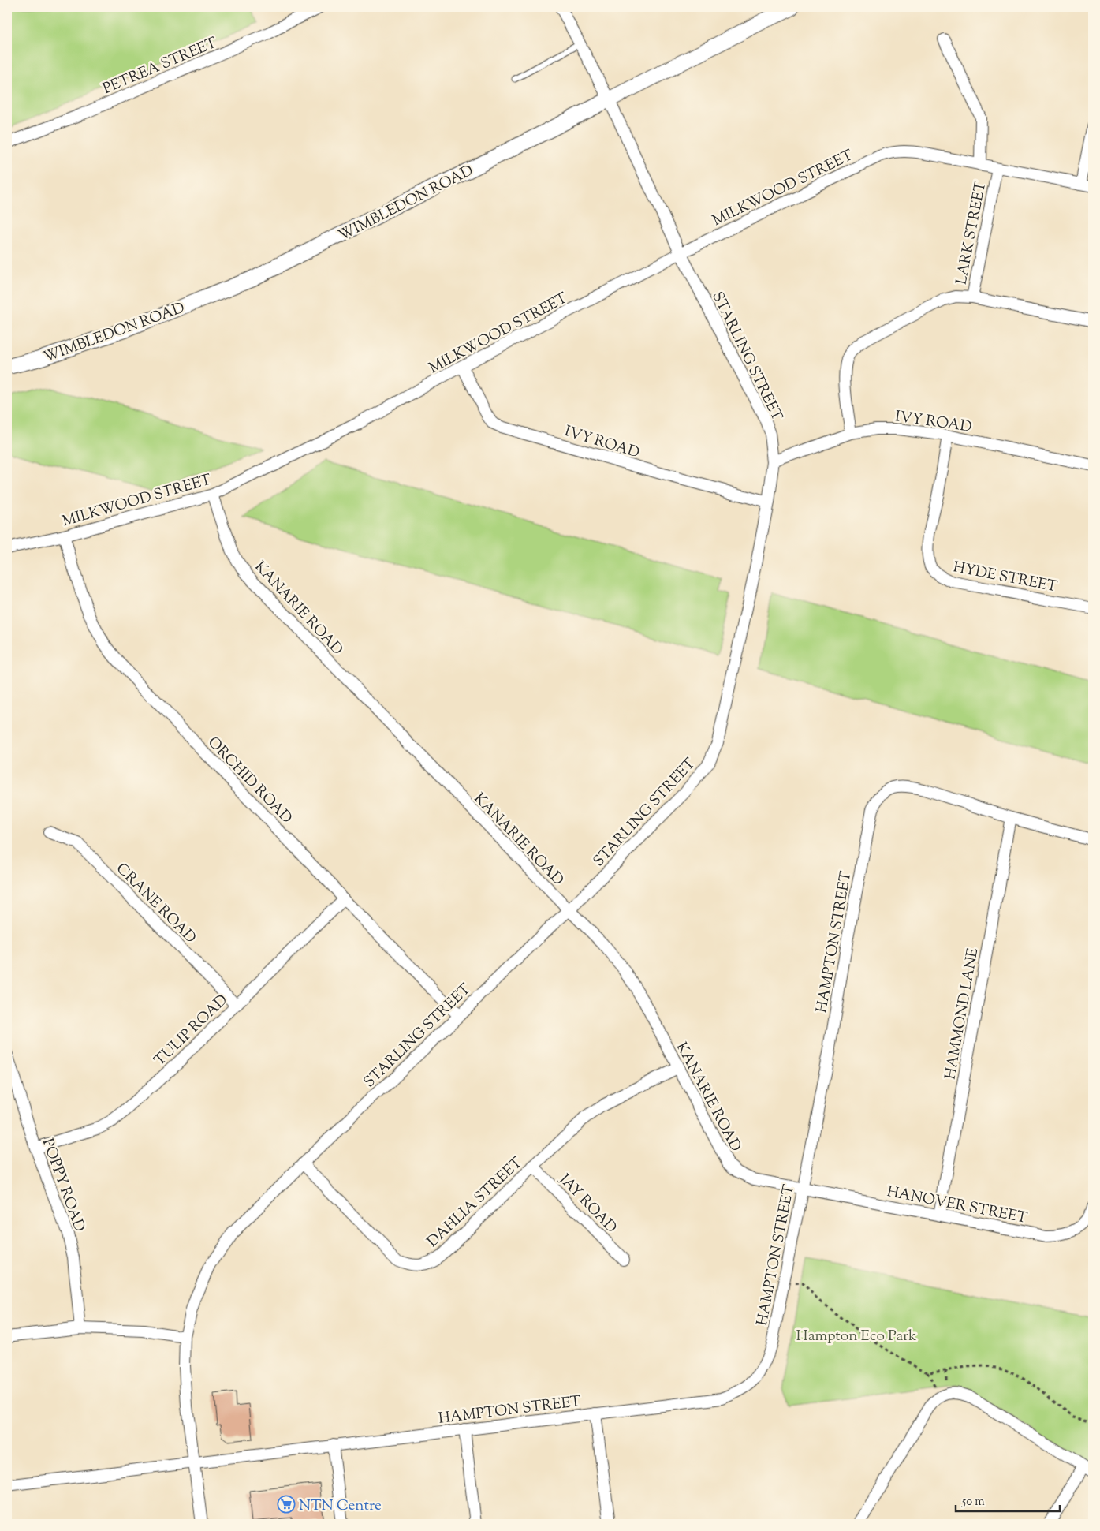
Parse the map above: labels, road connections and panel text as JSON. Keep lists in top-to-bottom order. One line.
{"streets":{"street":["PETREA STREET","MILKWOOD STREET","WIMBLEDON ROAD","LARK STREET","STARLING STREET","IVY ROAD","HYDE STREET","KANARIE ROAD","ORCHID ROAD","CRANE ROAD","HAMPTON STREET","HAMMOND LANE","TULIP ROAD","POPPY ROAD","DAHLIA STREET","JAY ROAD","HANOVER STREET"]},"crossings":[["MILKWOOD STREET","LARK STREET"],["MILKWOOD STREET","STARLING STREET"],["MILKWOOD STREET","IVY ROAD"],["MILKWOOD STREET","KANARIE ROAD"],["MILKWOOD STREET","ORCHID ROAD"],["WIMBLEDON ROAD","STARLING STREET"],["LARK STREET","IVY ROAD"],["STARLING STREET","IVY ROAD"],["STARLING STREET","KANARIE ROAD"],["STARLING STREET","ORCHID ROAD"],["STARLING STREET","HAMPTON STREET"],["STARLING STREET","DAHLIA STREET"],["IVY ROAD","HYDE STREET"],["KANARIE ROAD","HAMPTON STREET"],["KANARIE ROAD","DAHLIA STREET"],["KANARIE ROAD","HANOVER STREET"],["ORCHID ROAD","TULIP ROAD"],["CRANE ROAD","TULIP ROAD"],["HAMPTON STREET","HAMMOND LANE"],["HAMPTON STREET","HANOVER STREET"],["HAMMOND LANE","HANOVER STREET"],["TULIP ROAD","POPPY ROAD"],["DAHLIA STREET","JAY ROAD"]],"parks":["Hampton Eco Park"],"places":{"supermarket":["NTN Centre"]},"scale_bar":"50 m"}
